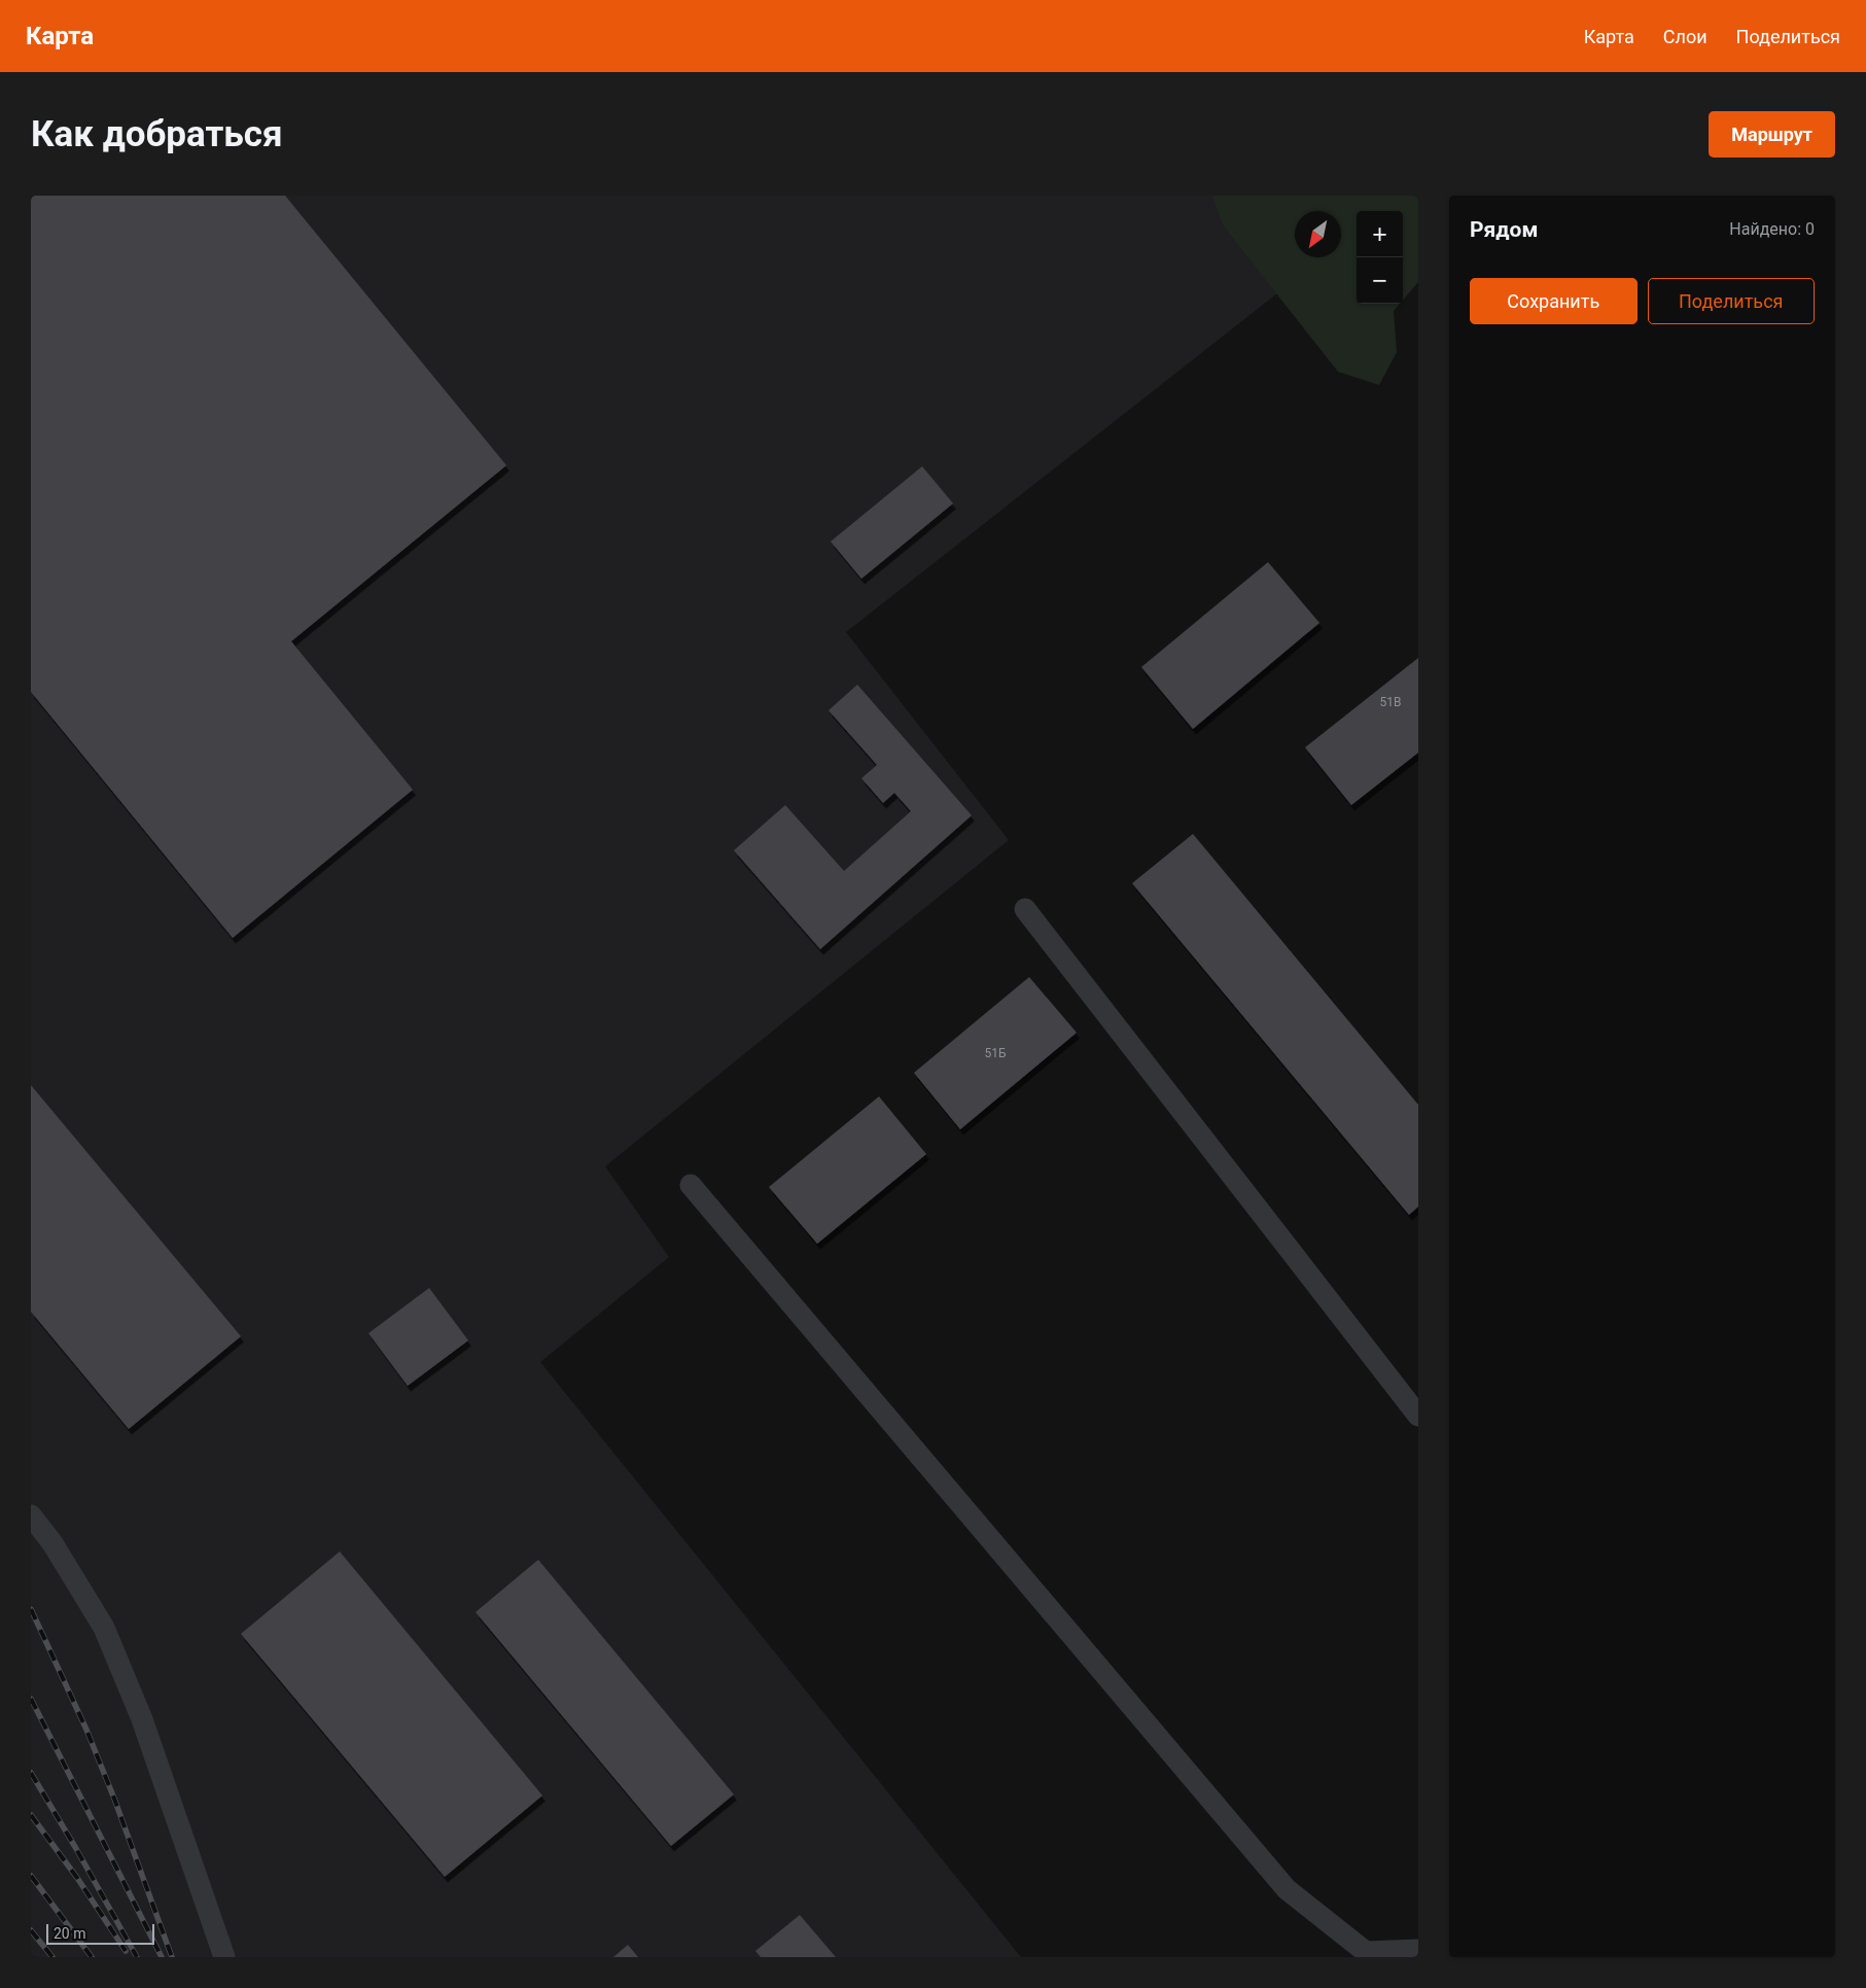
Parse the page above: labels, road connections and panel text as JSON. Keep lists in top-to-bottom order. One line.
{"house_numbers":["51В","51Б"],"scale_bar":"20 m","north":"bottom left","page":{"header":"Карта","nav":["Карта","Слои","Поделиться"],"buttons":["Маршрут",["Сохранить","Поделиться"]],"title":"Как добраться","heading":["Рядом","Найдено: 0"],"map_buttons":["+","−"],"scale":"20 m"}}
